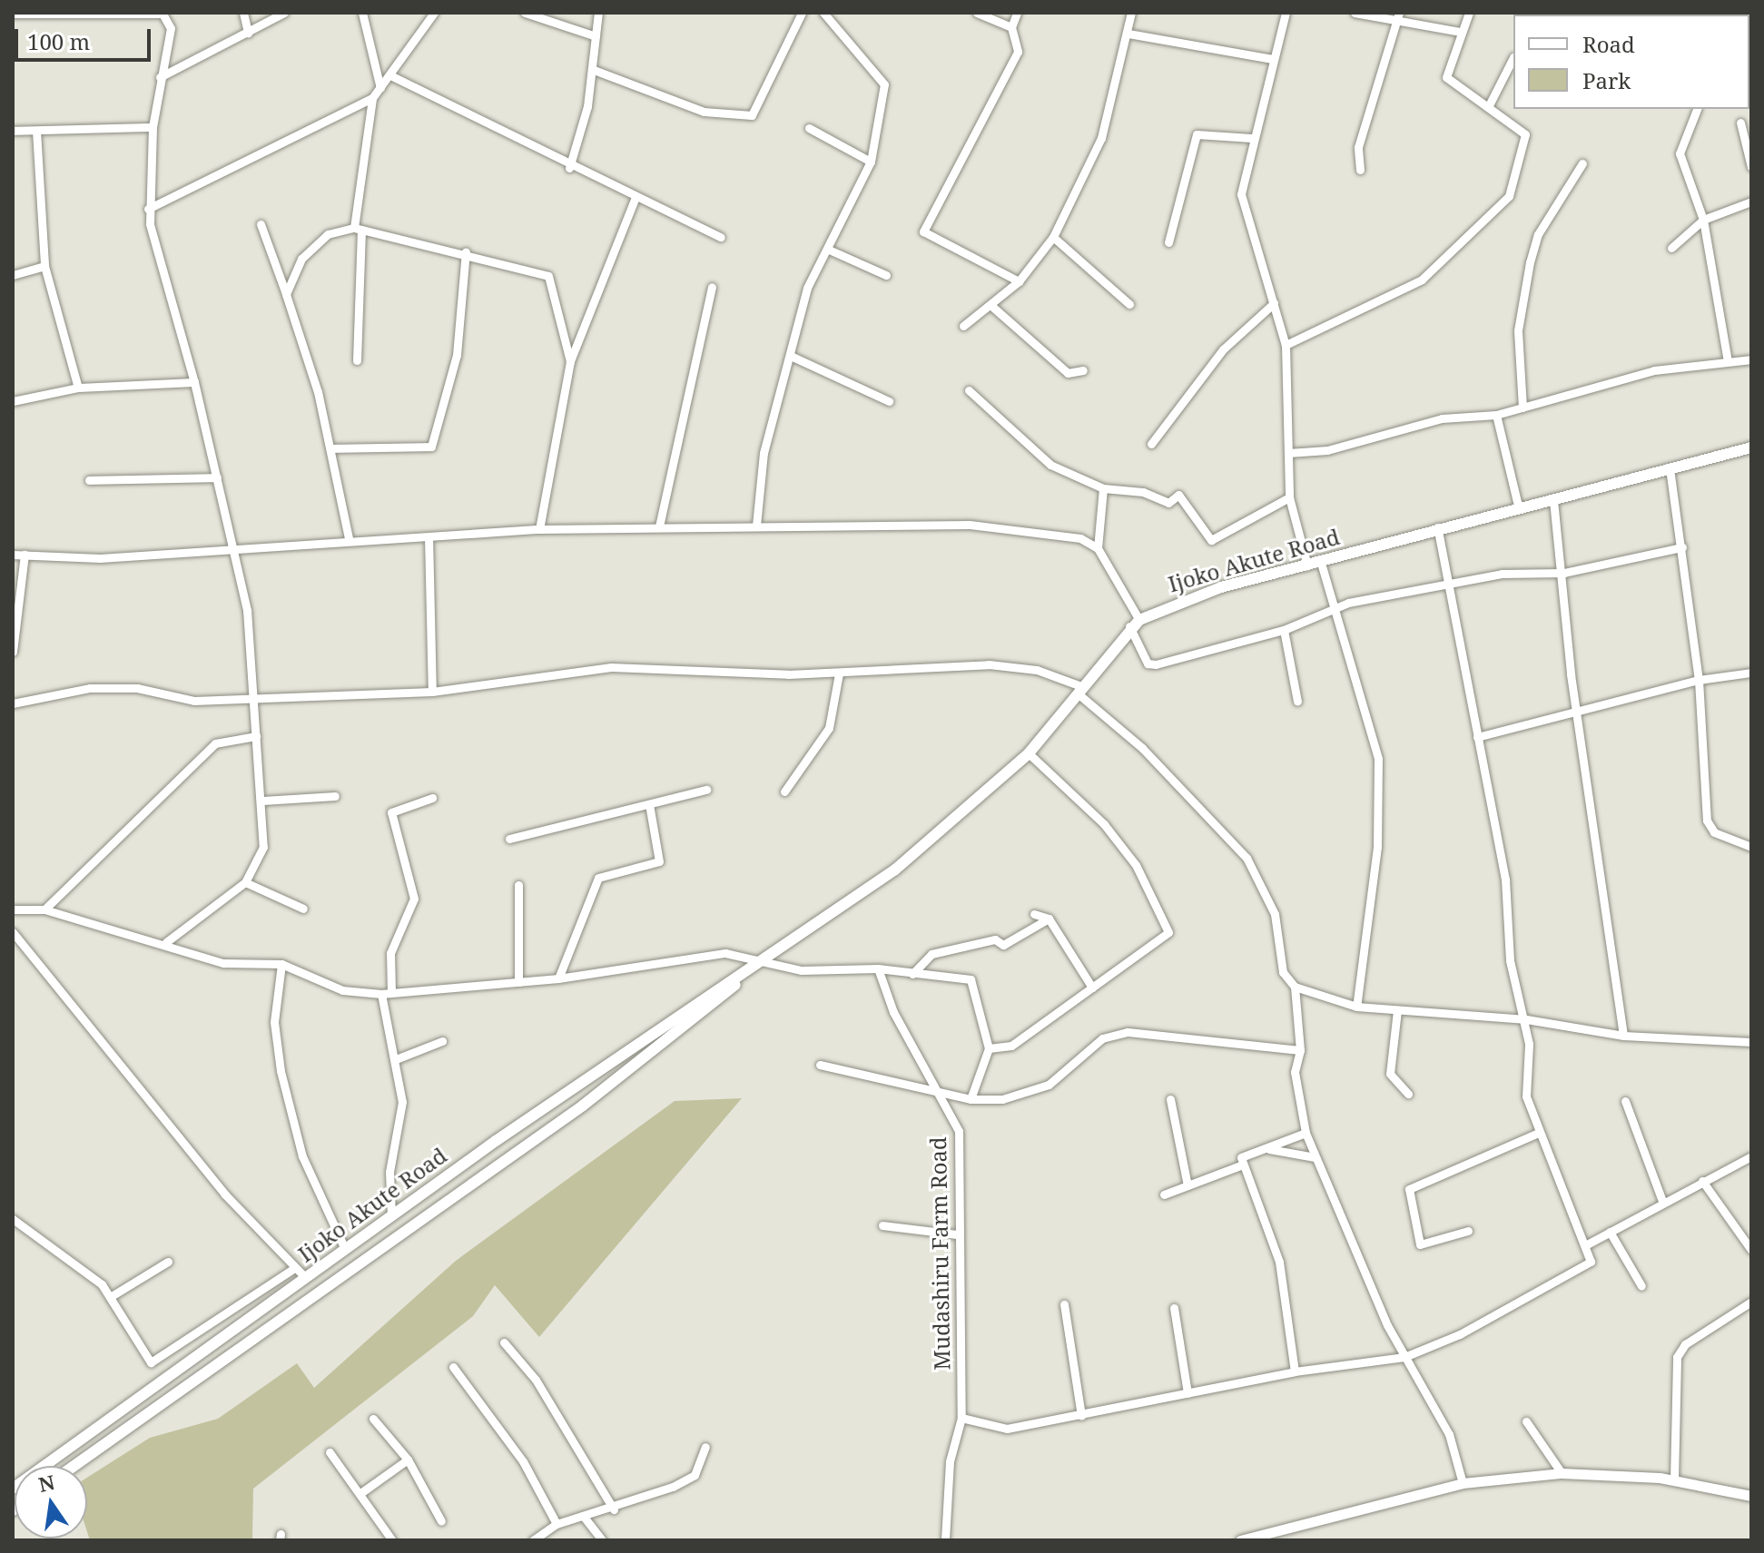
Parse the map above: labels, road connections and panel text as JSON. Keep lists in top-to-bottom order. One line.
{"streets":{"main road":["Ijoko Akute Road"],"street":["Mudashiru Farm Road"]},"legend":["Road","Park"],"scale_bar":"100 m","north":"top"}
